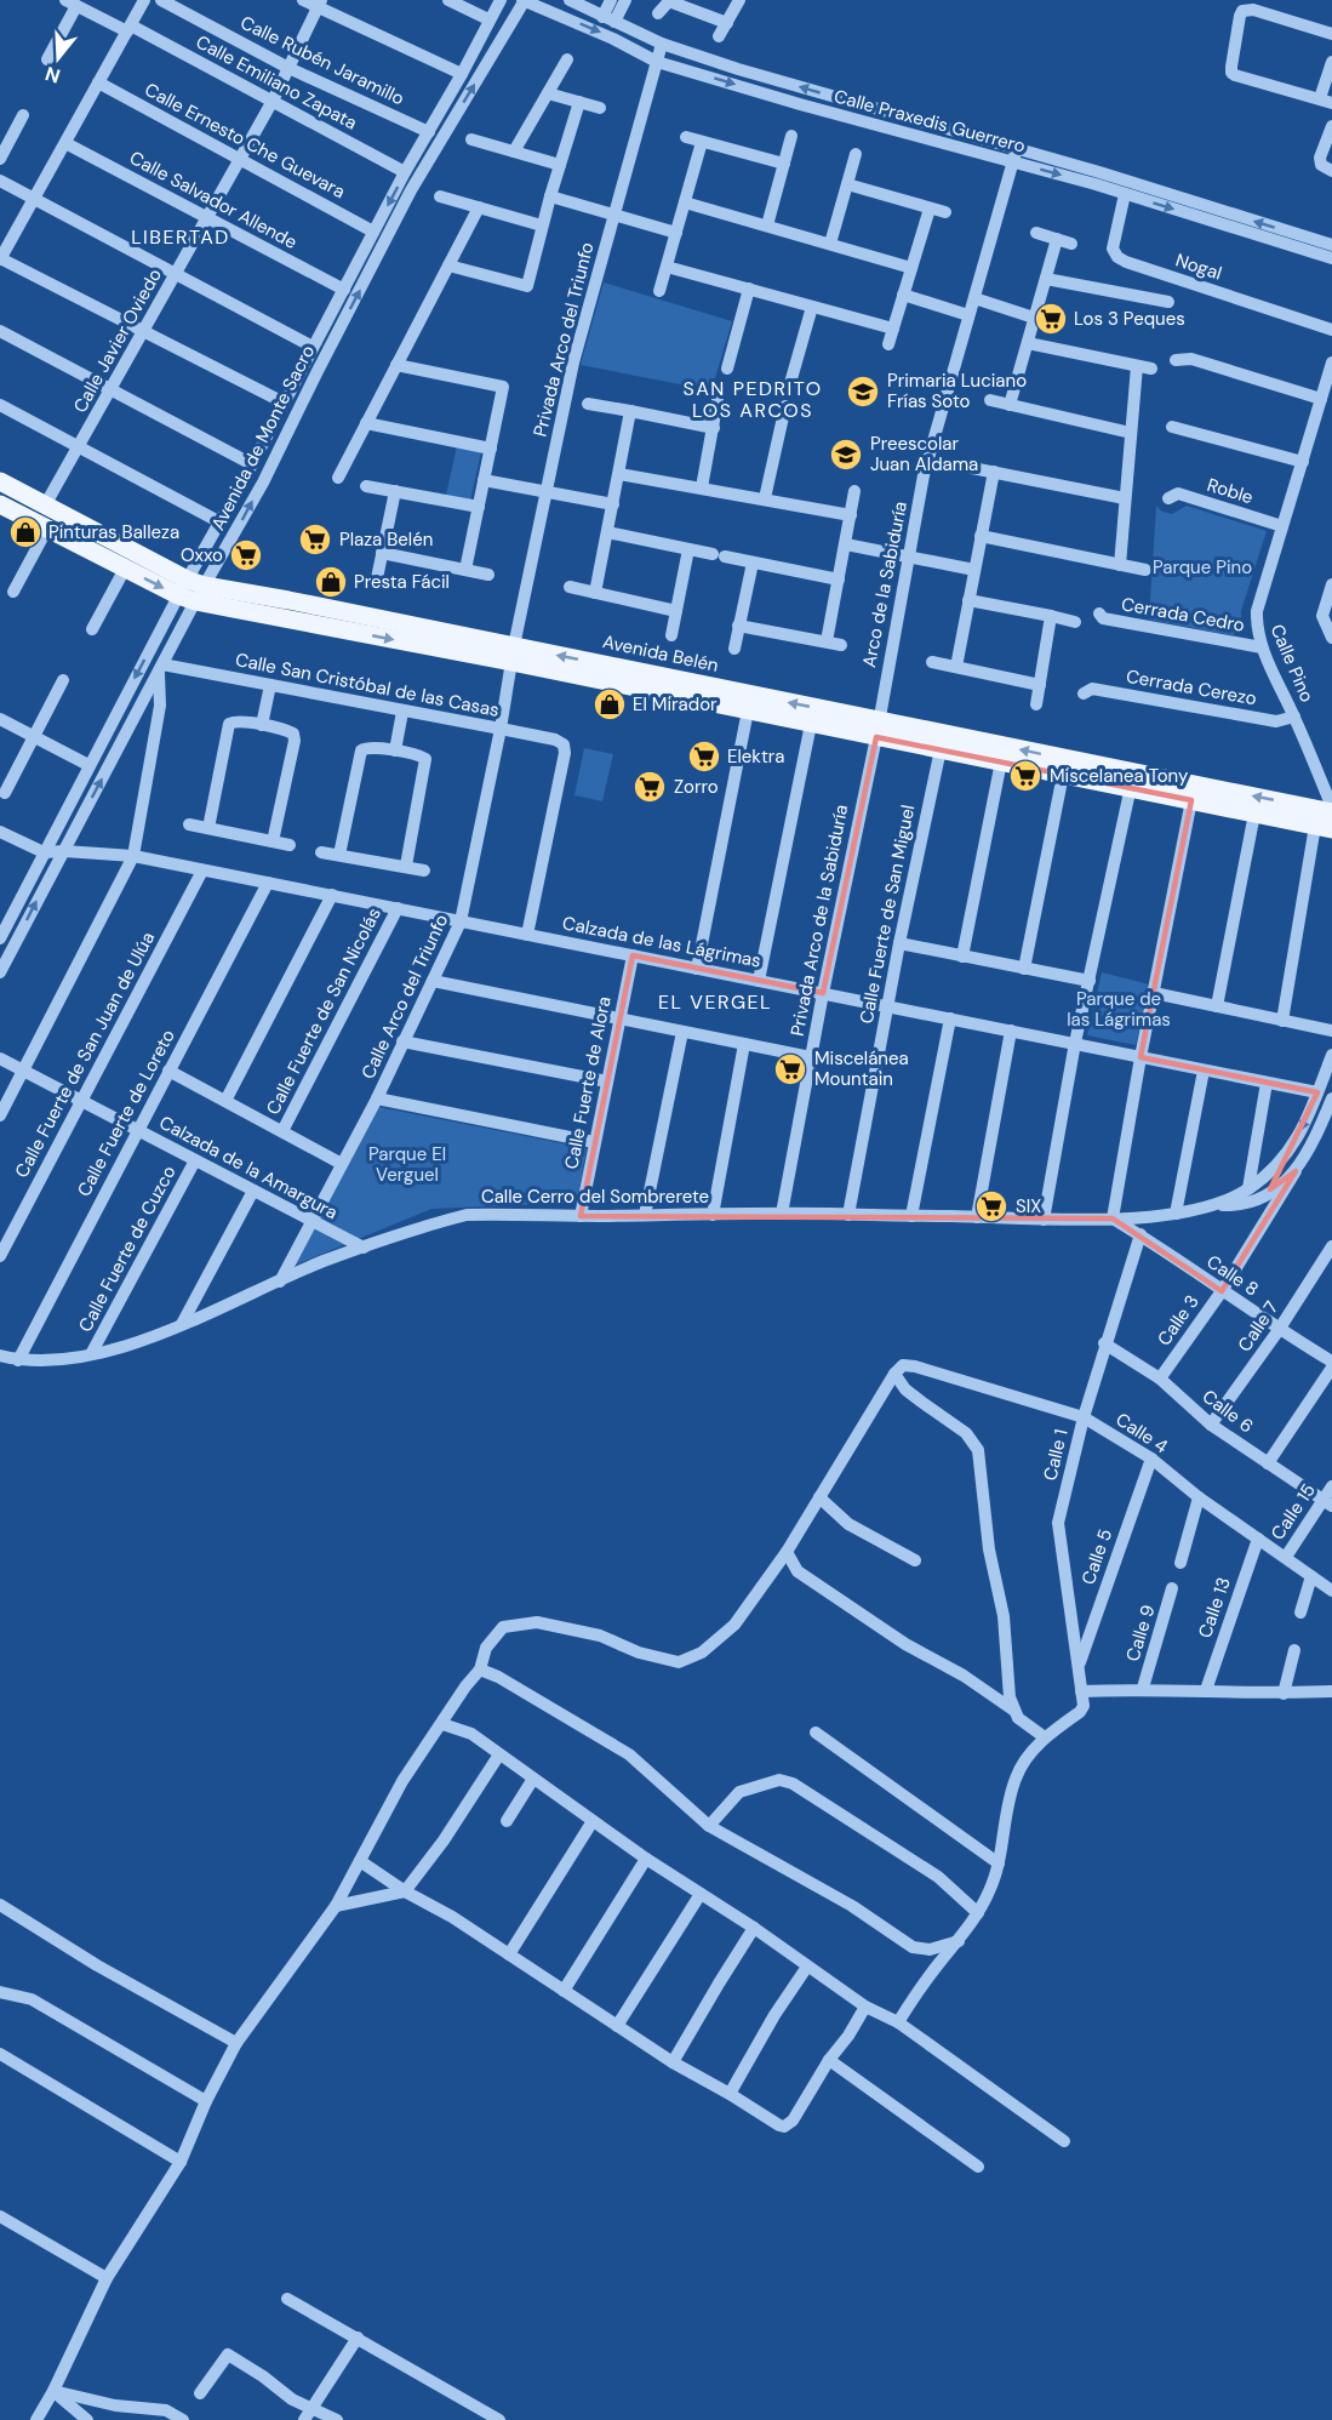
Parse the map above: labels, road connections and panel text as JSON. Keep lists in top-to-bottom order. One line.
{"streets":{"main road":["Avenida Belén"],"street":["Calle Rubén Jaramillo","Calle Emiliano Zapata","Calle Praxedis Guerrero","Calle Ernesto Che Guevara","Calle Salvador Allende","Nogal","Privada Arco del Triunfo","Calle Javier Oviedo","Avenida de Monte Sacro","Roble","Arco de la Sabiduría","Cerrada Cedro","Calle Pino","Calle San Cristóbal de las Casas","Cerrada Cerezo","Calle Fuerte de San Miguel","Privada Arco de la Sabiduría","Calzada de las Lágrimas","Calle Arco del Triunfo","Calle Fuerte de San Nicolás","Calle Fuerte de San Juan de Ulúa","Calle Fuerte de Alora","Calle Fuerte de Loreto","Calzada de la Amargura","Calle Cerro del Sombrerete","Calle Fuerte de Cuzco","Calle 8","Calle 3","Calle 7","Calle 6","Calle 4","Calle 1","Calle 15","Calle 5","Calle 13","Calle 9"]},"crossings":[["Calle Rubén Jaramillo","Calle Javier Oviedo"],["Calle Rubén Jaramillo","Avenida de Monte Sacro"],["Calle Emiliano Zapata","Calle Javier Oviedo"],["Calle Emiliano Zapata","Avenida de Monte Sacro"],["Calle Praxedis Guerrero","Nogal"],["Calle Praxedis Guerrero","Privada Arco del Triunfo"],["Calle Praxedis Guerrero","Avenida de Monte Sacro"],["Calle Praxedis Guerrero","Arco de la Sabiduría"],["Calle Ernesto Che Guevara","Calle Javier Oviedo"],["Calle Ernesto Che Guevara","Avenida de Monte Sacro"],["Calle Salvador Allende","Calle Javier Oviedo"],["Calle Salvador Allende","Avenida de Monte Sacro"],["Privada Arco del Triunfo","Avenida Belén"],["Privada Arco del Triunfo","Calle Arco del Triunfo"],["Calle Javier Oviedo","Avenida Belén"],["Avenida de Monte Sacro","Avenida Belén"],["Avenida de Monte Sacro","Calle San Cristóbal de las Casas"],["Avenida de Monte Sacro","Calzada de las Lágrimas"],["Roble","Calle Pino"],["Arco de la Sabiduría","Avenida Belén"],["Arco de la Sabiduría","Privada Arco de la Sabiduría"],["Cerrada Cedro","Calle Pino"],["Avenida Belén","Calle Pino"],["Avenida Belén","Calle Fuerte de San Miguel"],["Avenida Belén","Privada Arco de la Sabiduría"],["Avenida Belén","Calle Arco del Triunfo"],["Calle Pino","Cerrada Cerezo"],["Calle San Cristóbal de las Casas","Calzada de las Lágrimas"],["Calle San Cristóbal de las Casas","Calle Arco del Triunfo"],["Calle Fuerte de San Miguel","Calzada de las Lágrimas"],["Calle Fuerte de San Miguel","Calle Cerro del Sombrerete"],["Privada Arco de la Sabiduría","Calzada de las Lágrimas"],["Privada Arco de la Sabiduría","Calle Cerro del Sombrerete"],["Calzada de las Lágrimas","Calle Arco del Triunfo"],["Calzada de las Lágrimas","Calle Fuerte de San Nicolás"],["Calzada de las Lágrimas","Calle Fuerte de San Juan de Ulúa"],["Calzada de las Lágrimas","Calle Fuerte de Alora"],["Calzada de las Lágrimas","Calle Fuerte de Loreto"],["Calzada de las Lágrimas","Calle Cerro del Sombrerete"],["Calle Arco del Triunfo","Calzada de la Amargura"],["Calle Arco del Triunfo","Calle Cerro del Sombrerete"],["Calle Fuerte de San Juan de Ulúa","Calzada de la Amargura"],["Calle Fuerte de Alora","Calle Cerro del Sombrerete"],["Calle Fuerte de Loreto","Calzada de la Amargura"],["Calle Fuerte de Loreto","Calle Cerro del Sombrerete"],["Calzada de la Amargura","Calle Cerro del Sombrerete"],["Calzada de la Amargura","Calle Fuerte de Cuzco"],["Calle Cerro del Sombrerete","Calle Fuerte de Cuzco"],["Calle Cerro del Sombrerete","Calle 8"],["Calle Cerro del Sombrerete","Calle 3"],["Calle 8","Calle 3"],["Calle 8","Calle 7"],["Calle 8","Calle 1"],["Calle 3","Calle 6"],["Calle 7","Calle 6"],["Calle 6","Calle 1"],["Calle 6","Calle 15"],["Calle 4","Calle 1"],["Calle 4","Calle 15"],["Calle 4","Calle 5"],["Calle 4","Calle 13"],["Calle 1","Calle 5"]],"districts":["LIBERTAD","SAN PEDRITO LOS ARCOS","EL VERGEL"],"parks":["Parque Pino","Parque de las Lágrimas","Parque El Verguel"],"places":{"supermarket":["Los 3 Peques","Plaza Belén","Oxxo","Elektra","Miscelanea Tony","Zorro","Miscelánea Mountain","SIX"],"school or university":["Primaria Luciano Frías Soto","Preescolar Juan Aldama"],"shop":["Pinturas Balleza","Presta Fácil","El Mirador"]},"north":"bottom"}
